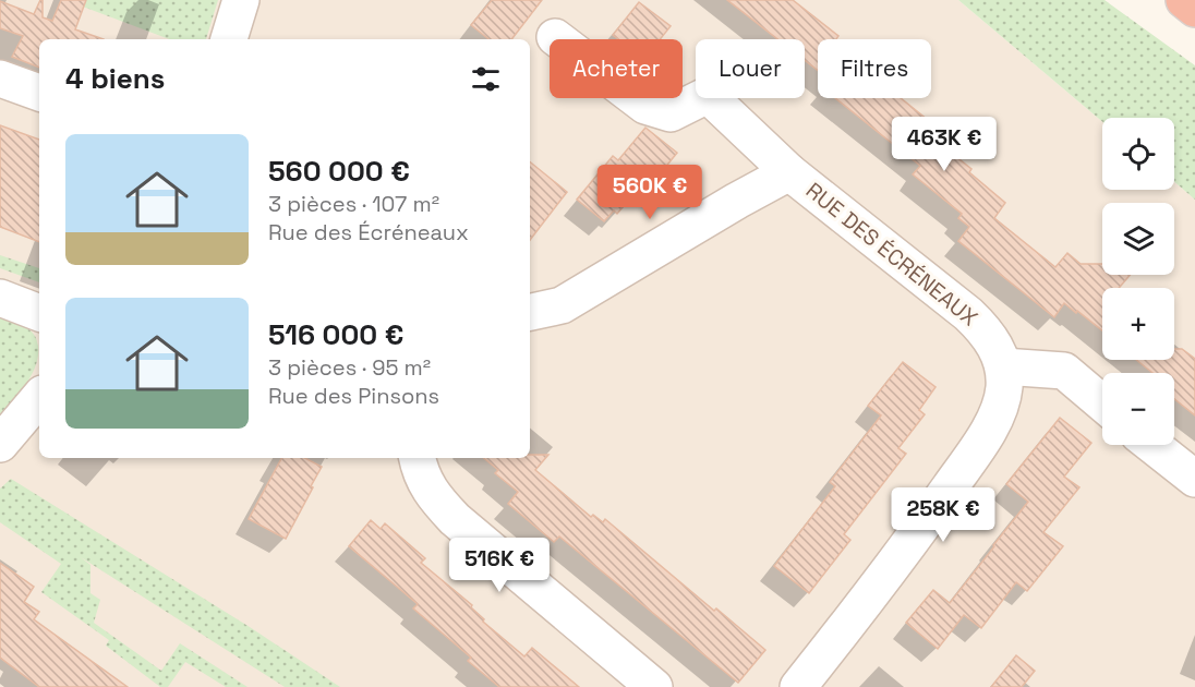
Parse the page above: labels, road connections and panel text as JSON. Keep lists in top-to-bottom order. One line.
{"streets":{"street":["RUE DES ÉCRÉNEAUX"]},"page":{"chip":["Acheter","Louer","Filtres"],"heading":"4 biens","price":["463K €","560K €","258K €","516K €"],"map_buttons":["+","−"],"list":[{"name":"560 000 €","note":"3 pièces · 107 m² · Rue des Écréneaux"},{"name":"516 000 €","note":"3 pièces · 95 m² · Rue des Pinsons"}]}}
